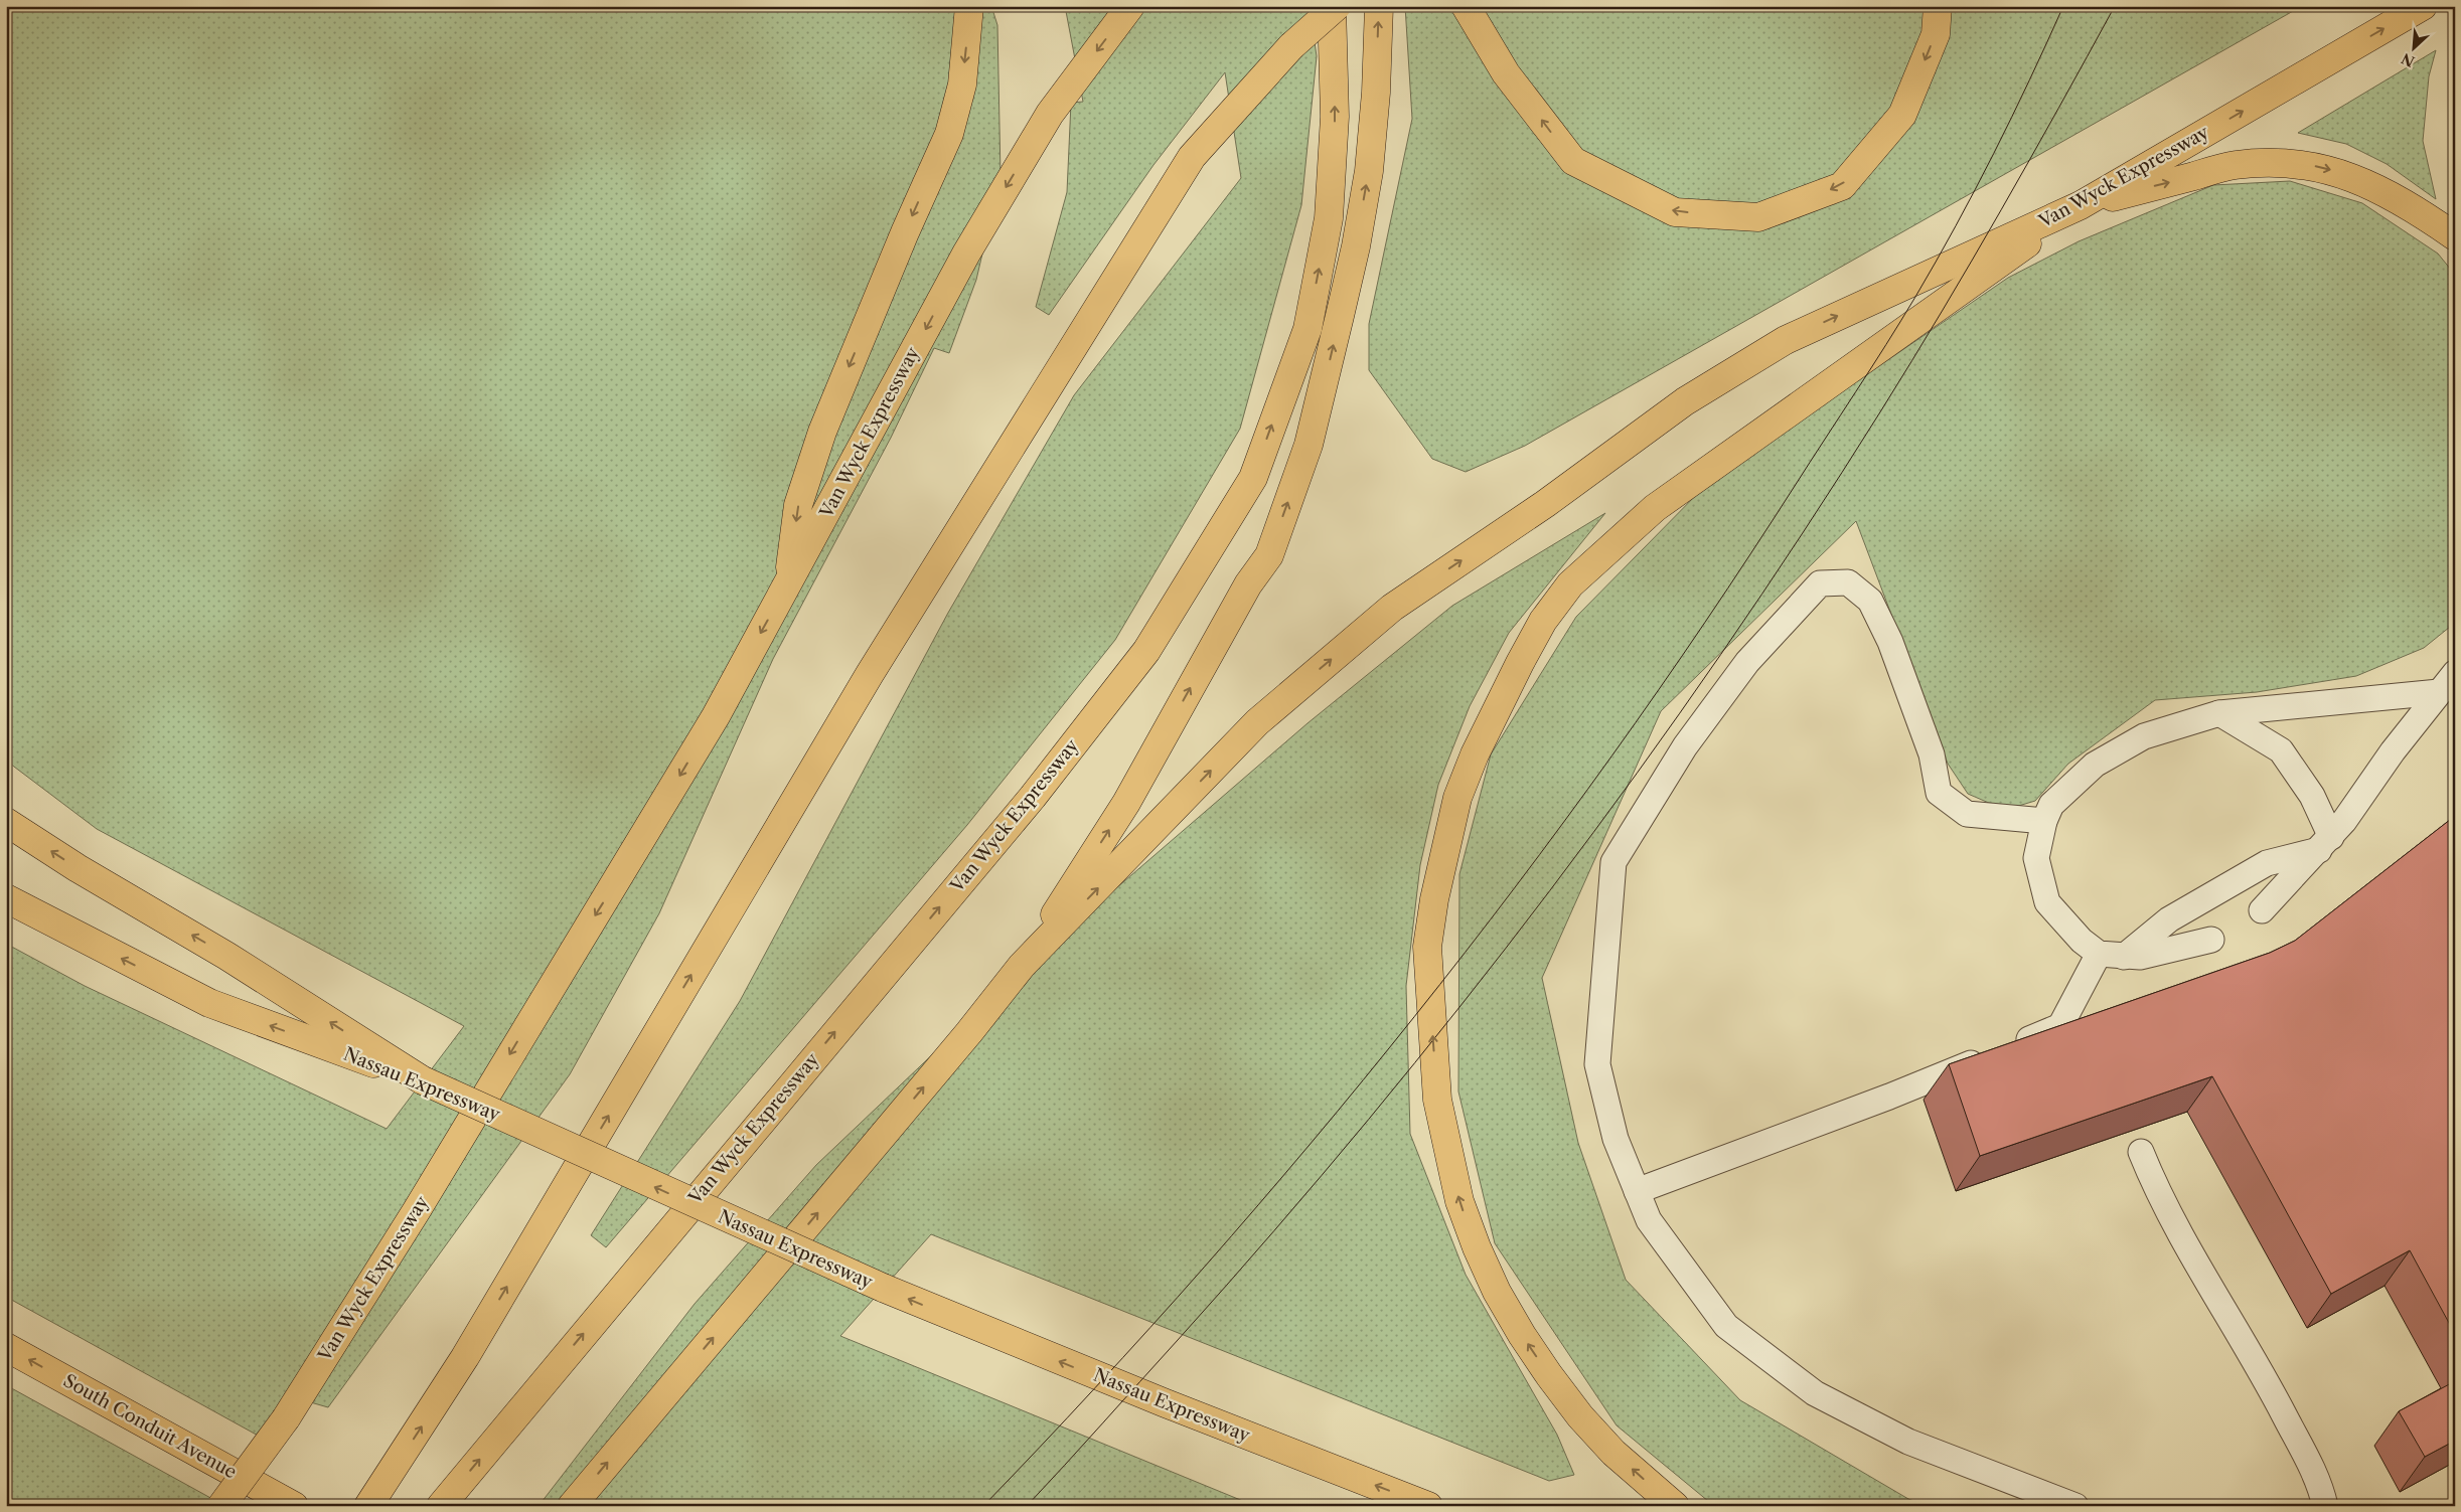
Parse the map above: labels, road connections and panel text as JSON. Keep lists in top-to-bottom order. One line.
{"streets":{"main road":["Van Wyck Expressway","Nassau Expressway","South Conduit Avenue"]},"one_way":["Nassau Expressway","South Conduit Avenue"],"north":"bottom left"}
